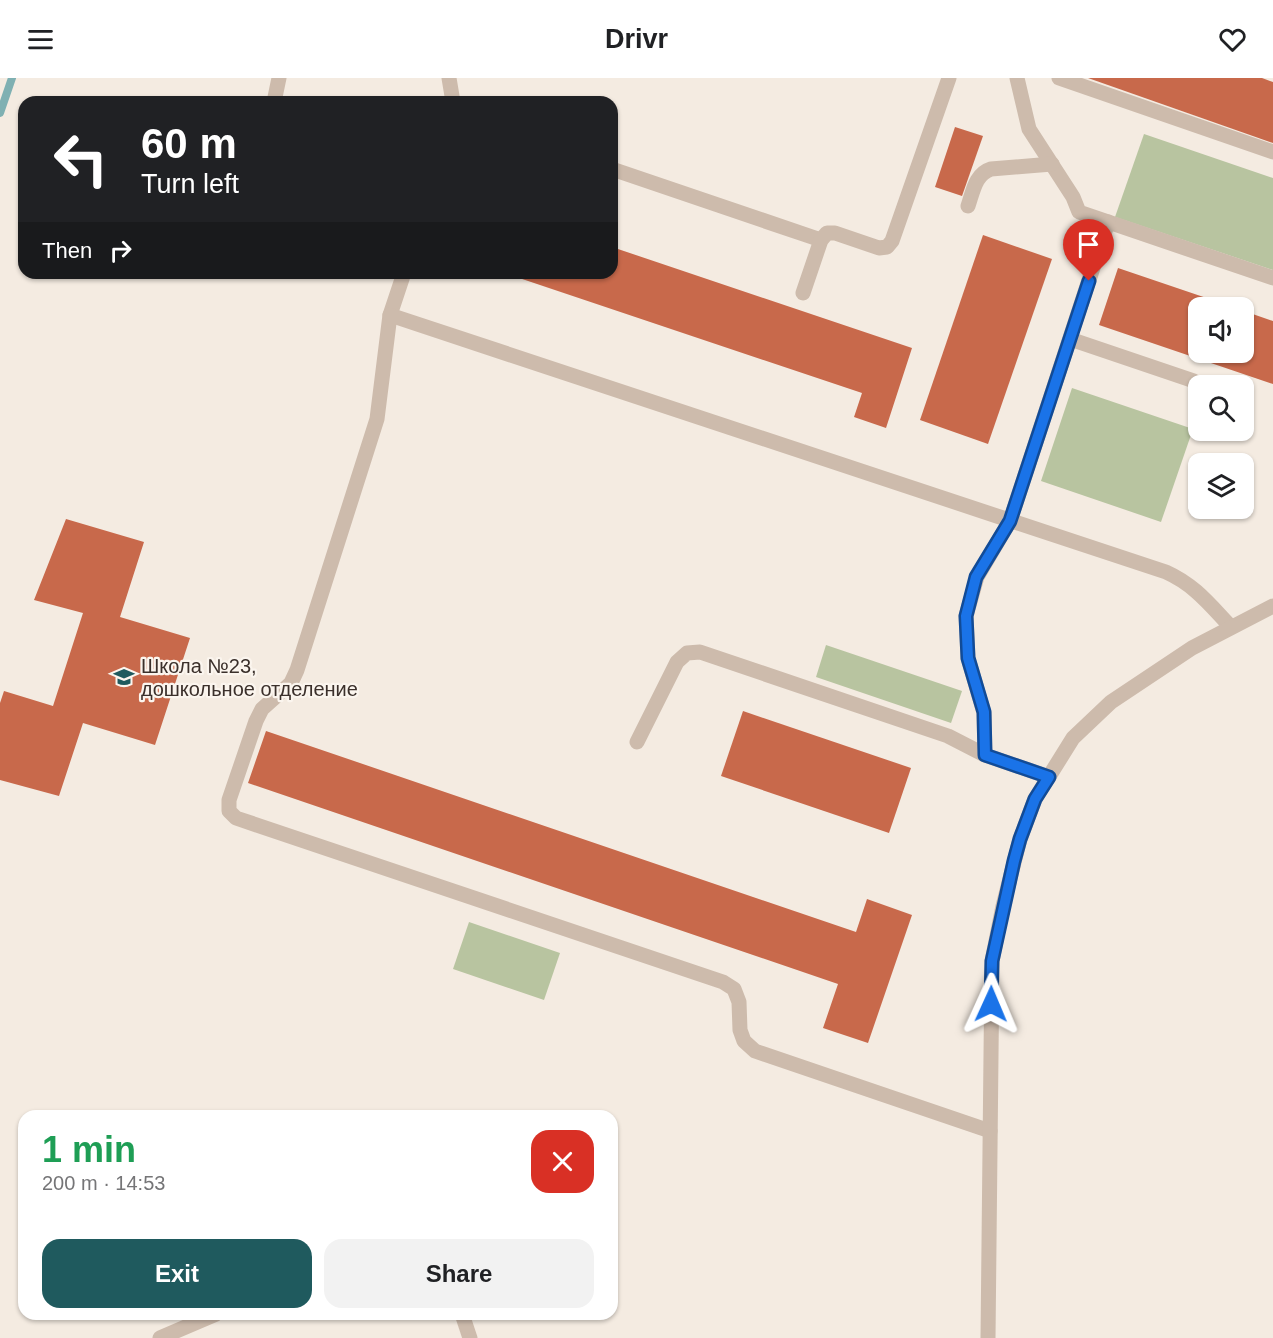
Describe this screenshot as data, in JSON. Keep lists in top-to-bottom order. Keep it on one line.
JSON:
{"places":{"school or university":["Школа №23, дошкольное отделение"]},"page":{"header":"Drivr","turn":["60 m","Turn left"],"then":"Then","heading":["1 min","200 m · 14:53"],"buttons":["Exit","Share"]}}
